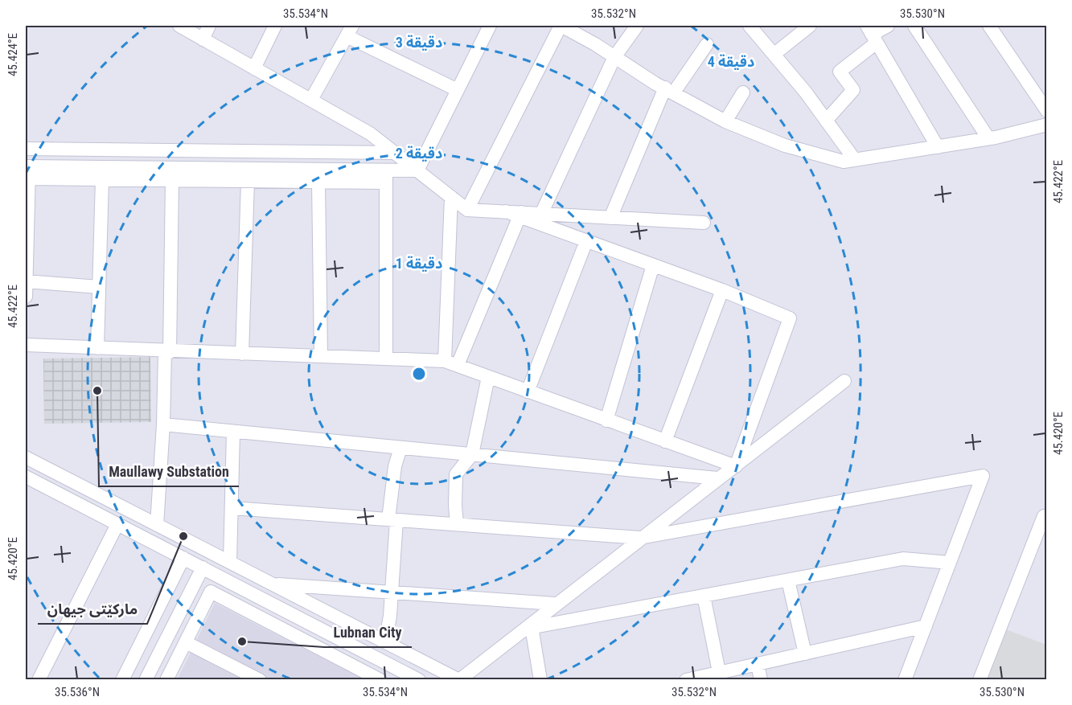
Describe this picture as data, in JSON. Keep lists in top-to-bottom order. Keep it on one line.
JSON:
{"places":["Maullawy Substation","مارکێتی جیهان","Lubnan City"],"coordinates":["35.534°N","35.532°N","35.530°N","45.424°E","45.422°E","45.420°E","35.536°N"],"rings":["3 دقيقة","4 دقيقة","2 دقيقة","1 دقيقة"]}
